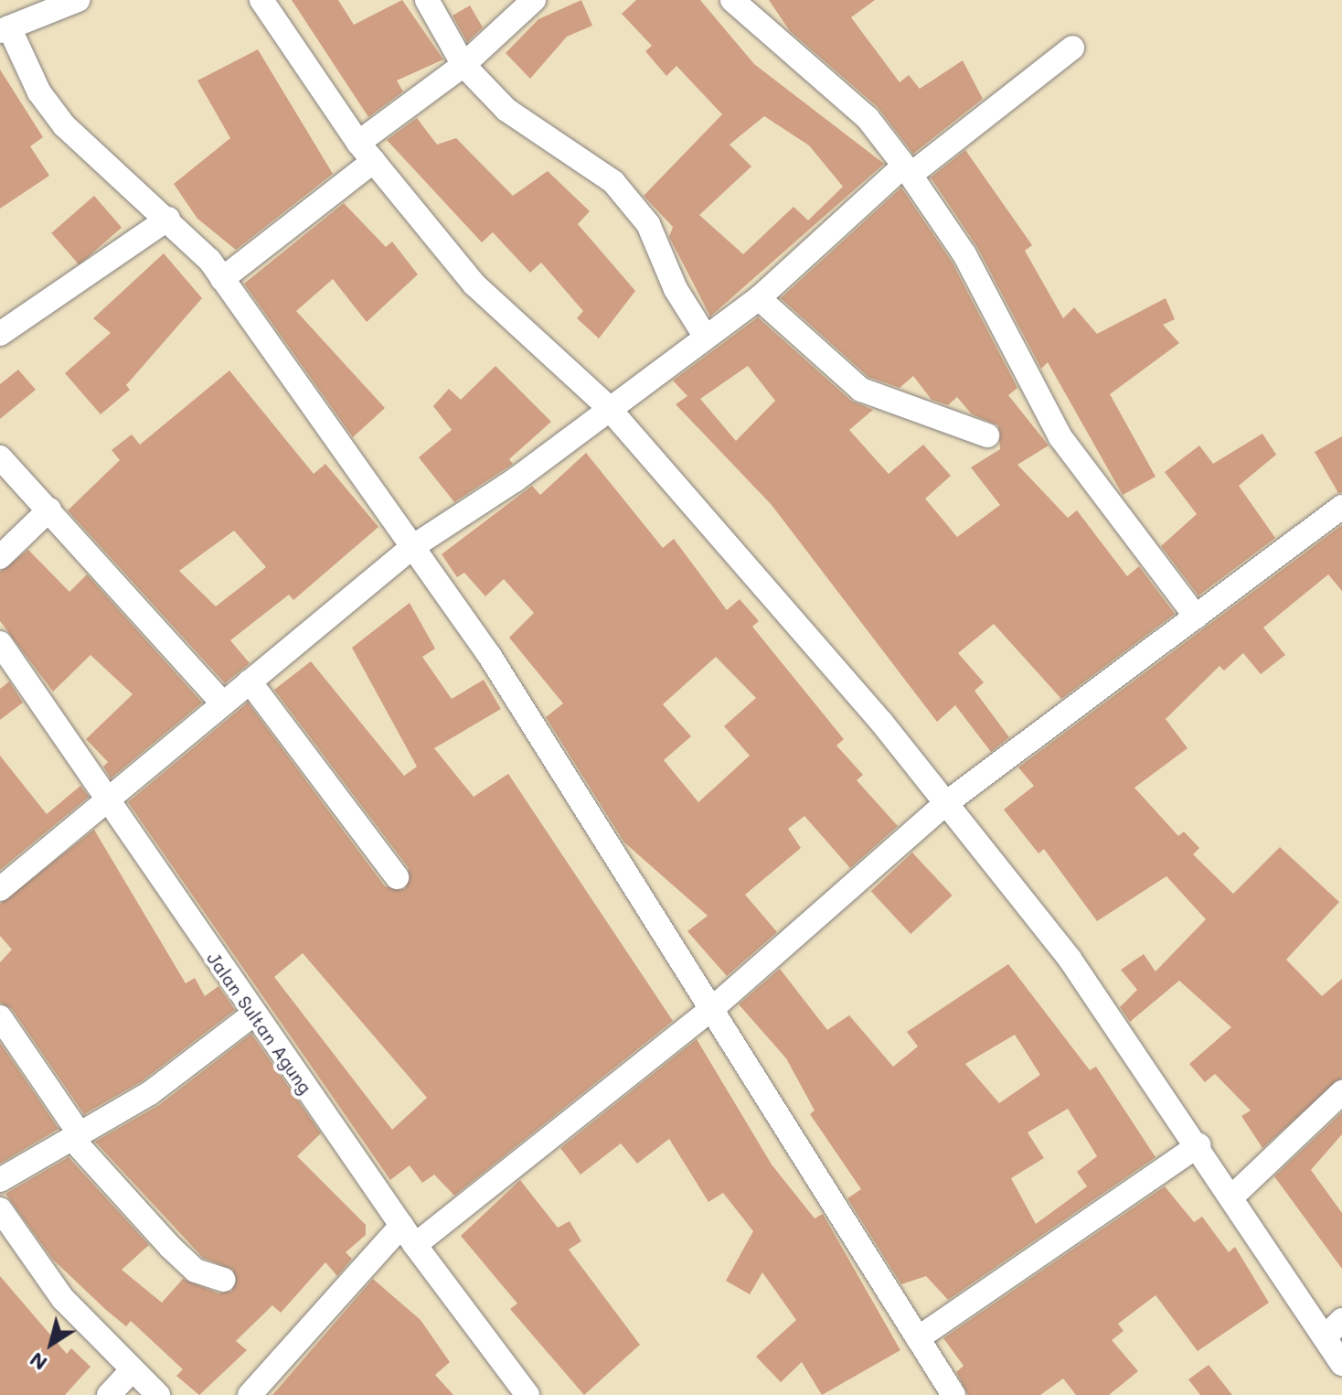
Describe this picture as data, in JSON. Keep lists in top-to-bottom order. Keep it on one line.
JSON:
{"streets":{"street":["Jalan Sultan Agung"]},"north":"bottom left"}
